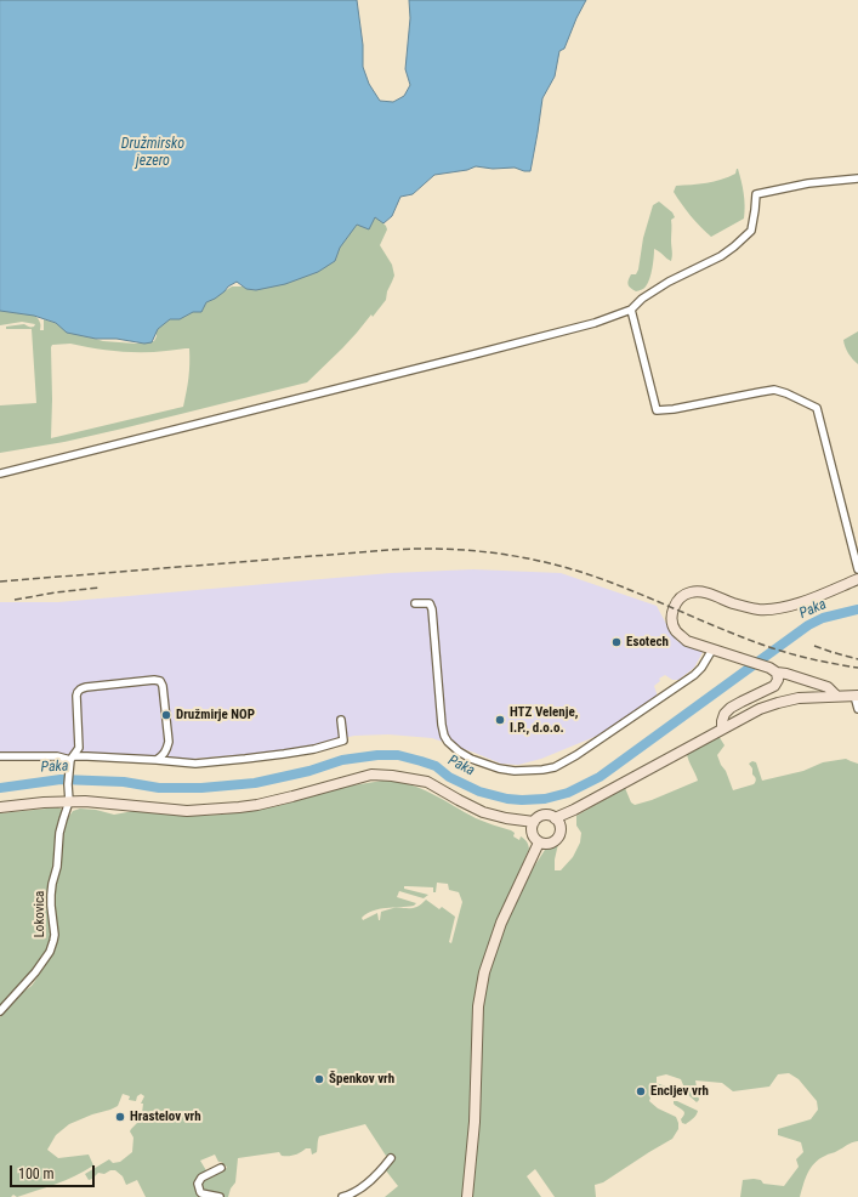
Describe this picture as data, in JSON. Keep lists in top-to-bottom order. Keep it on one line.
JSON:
{"streets":{"street":["Lokovica"]},"water":["Družmirsko jezero","Paka"],"places":["Esotech","Družmirje NOP","HTZ Velenje, I.P., d.o.o.","Špenkov vrh","Encljev vrh","Hrastelov vrh"],"scale_bar":"100 m"}
